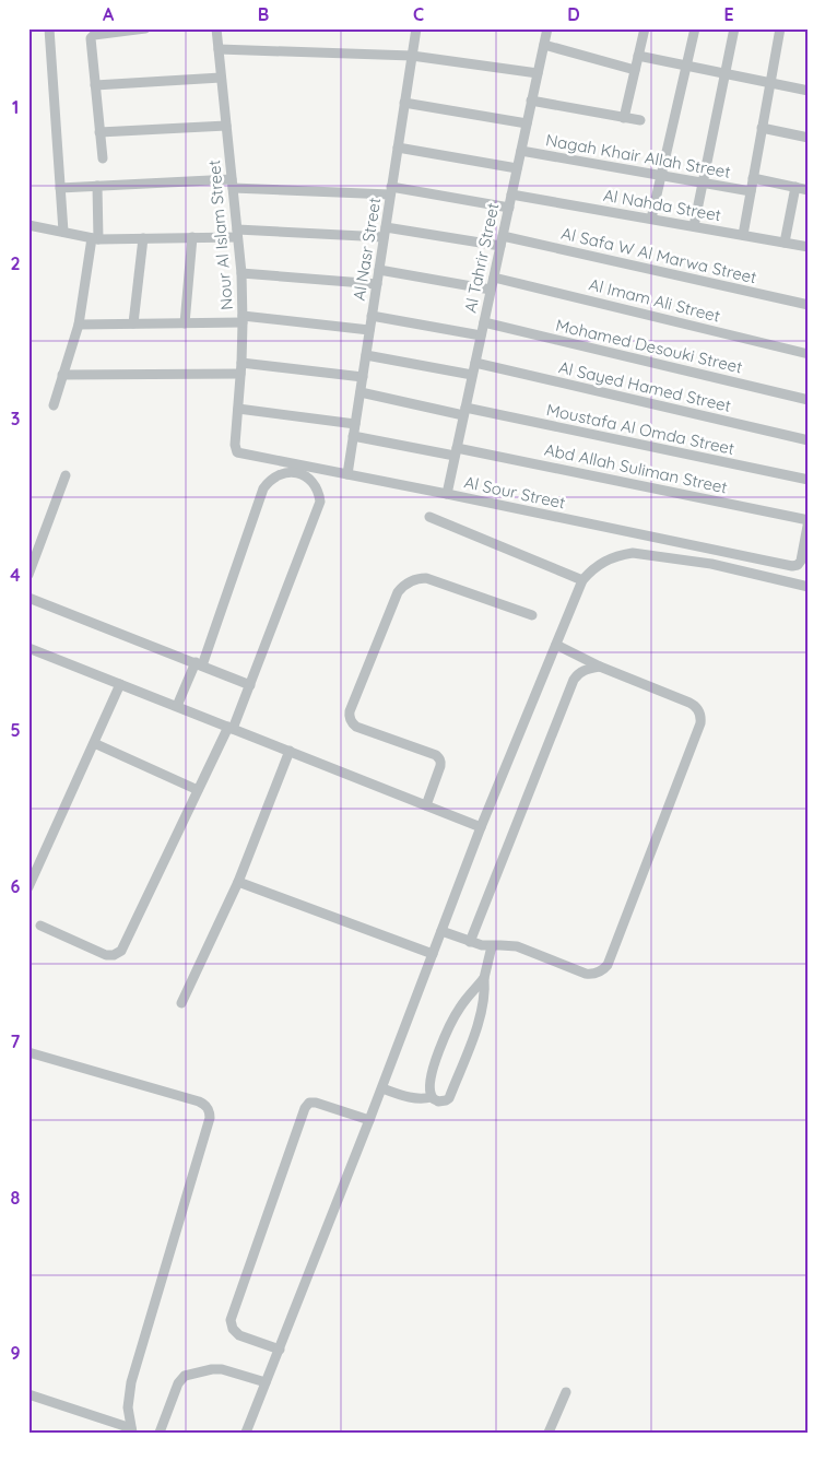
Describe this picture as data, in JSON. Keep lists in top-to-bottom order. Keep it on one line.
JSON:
{"streets":{"street":["Nagah Khair Allah Street","Al Nahda Street","Nour Al Islam Street","Al Nasr Street","Al Safa W Al Marwa Street","Al Tahrir Street","Al Imam Ali Street","Mohamed Desouki Street","Al Sayed Hamed Street","Moustafa Al Omda Street","Abd Allah Suliman Street","Al Sour Street"]},"crossings":[["Nagah Khair Allah Street","Al Tahrir Street"],["Al Nahda Street","Al Tahrir Street"],["Nour Al Islam Street","Al Safa W Al Marwa Street"],["Nour Al Islam Street","Al Sour Street"],["Al Nasr Street","Al Safa W Al Marwa Street"],["Al Nasr Street","Moustafa Al Omda Street"],["Al Nasr Street","Abd Allah Suliman Street"],["Al Nasr Street","Al Sour Street"],["Al Safa W Al Marwa Street","Al Tahrir Street"],["Al Tahrir Street","Al Imam Ali Street"],["Al Tahrir Street","Mohamed Desouki Street"],["Al Tahrir Street","Al Sayed Hamed Street"],["Al Tahrir Street","Moustafa Al Omda Street"],["Al Tahrir Street","Abd Allah Suliman Street"],["Al Tahrir Street","Al Sour Street"],["Abd Allah Suliman Street","Al Sour Street"]],"grid":{"columns":["A","B","C","D","E"],"rows":["1","2","3","4","5","6","7","8","9"]}}
